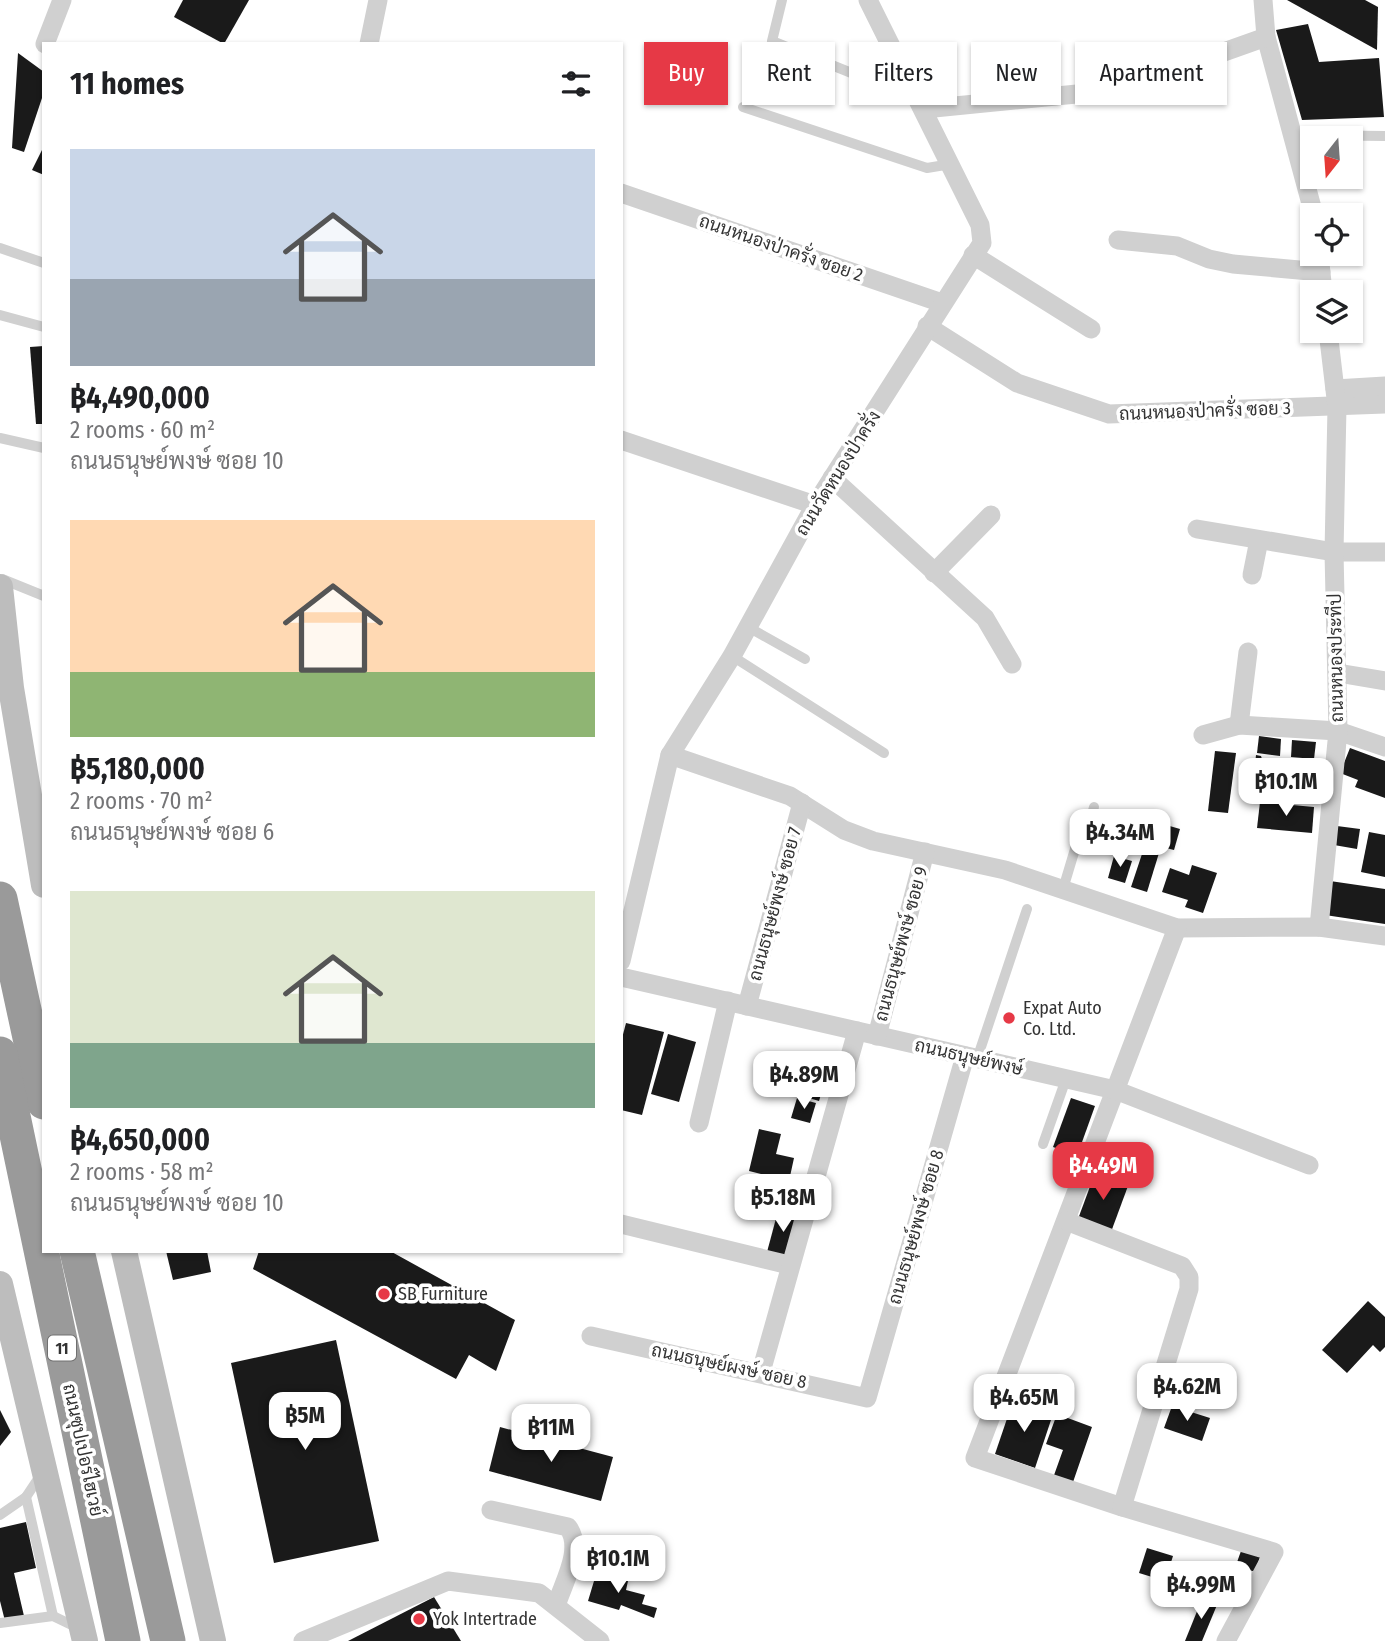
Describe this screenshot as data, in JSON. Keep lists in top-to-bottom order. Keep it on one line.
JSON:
{"streets":{"highway":["11","ถนนซุปเปอร์ไฮเวย์"],"street":["ถนนหนองป่าครั่ง ซอย 2","ถนนหนองป่าครั่ง ซอย 3","ถนนวัดหนองป่าครั่ง","ถนนหนองประทีป","ถนนธนุษย์พงษ์ ซอย 7","ถนนธนุษย์พงษ์ ซอย 9","ถนนธนุษย์พงษ์","ถนนธนุษย์พงษ์ ซอย 8","ถนนธนุษย์ผงษ์ ซอย 8"]},"crossings":[["ถนนหนองป่าครั่ง ซอย 2","ถนนวัดหนองป่าครั่ง"],["ถนนหนองป่าครั่ง ซอย 3","ถนนวัดหนองป่าครั่ง"],["ถนนหนองป่าครั่ง ซอย 3","ถนนหนองประทีป"],["ถนนธนุษย์พงษ์ ซอย 7","ถนนธนุษย์พงษ์"],["ถนนธนุษย์พงษ์ ซอย 9","ถนนธนุษย์พงษ์"],["ถนนธนุษย์พงษ์","ถนนธนุษย์พงษ์ ซอย 8"],["ถนนธนุษย์พงษ์ ซอย 8","ถนนธนุษย์ผงษ์ ซอย 8"]],"places":["Expat Auto Co. Ltd.","SB Furniture","Yok Intertrade"],"north":"bottom","page":{"chip":["Buy","Rent","Filters","New","Apartment"],"heading":"11 homes","list":[{"name":"฿4,490,000","note":"2 rooms · 60 m² · ถนนธนุษย์พงษ์ ซอย 10"},{"name":"฿5,180,000","note":"2 rooms · 70 m² · ถนนธนุษย์พงษ์ ซอย 6"},{"name":"฿4,650,000","note":"2 rooms · 58 m² · ถนนธนุษย์พงษ์ ซอย 10"}],"price":["฿10.1M","฿4.34M","฿4.89M","฿4.49M","฿5.18M","฿4.62M","฿4.65M","฿5M","฿11M","฿10.1M","฿4.99M"]}}
